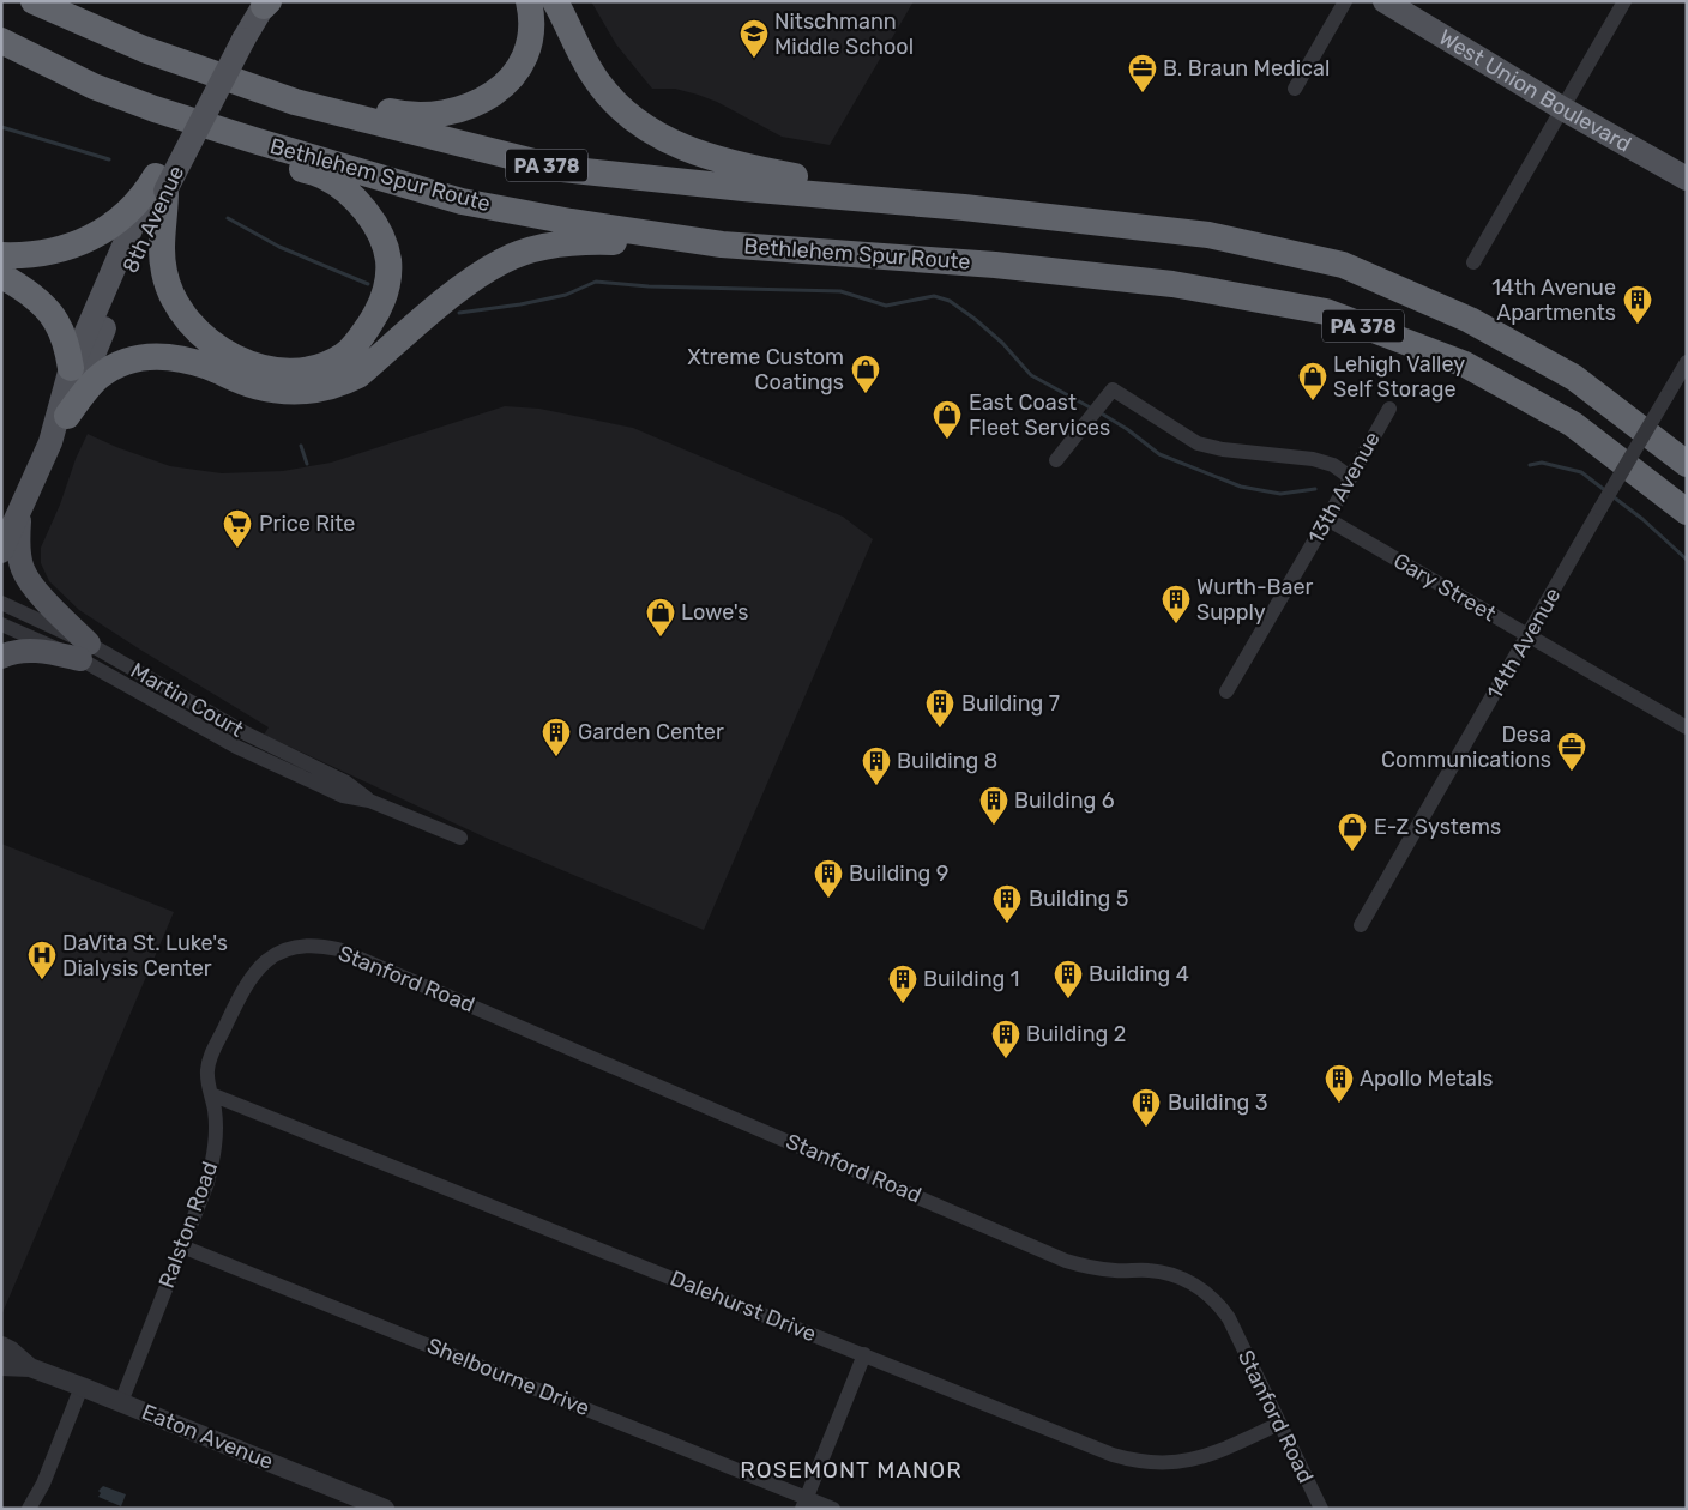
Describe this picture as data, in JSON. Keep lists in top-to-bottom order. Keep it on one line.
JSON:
{"streets":{"highway":["PA 378","Bethlehem Spur Route"],"main road":["West Union Boulevard","8th Avenue"],"street":["13th Avenue","Gary Street","14th Avenue","Martin Court","Stanford Road","Ralston Road","Dalehurst Drive","Shelbourne Drive","Eaton Avenue"]},"crossings":[["13th Avenue","Gary Street"],["Gary Street","14th Avenue"],["Stanford Road","Ralston Road"],["Stanford Road","Dalehurst Drive"],["Ralston Road","Dalehurst Drive"],["Ralston Road","Shelbourne Drive"],["Ralston Road","Eaton Avenue"]],"districts":["ROSEMONT MANOR"],"places":{"school or university":["Nitschmann Middle School"],"office":["B. Braun Medical","Desa Communications"],"building":["14th Avenue Apartments","Wurth-Baer Supply","Building 7","Garden Center","Building 8","Building 6","Building 9","Building 5","Building 4","Building 1","Building 2","Apollo Metals","Building 3"],"shop":["Xtreme Custom Coatings","Lehigh Valley Self Storage","East Coast Fleet Services","Lowe's","E-Z Systems"],"supermarket":["Price Rite"],"hospital":["DaVita St. Luke's Dialysis Center"]}}
